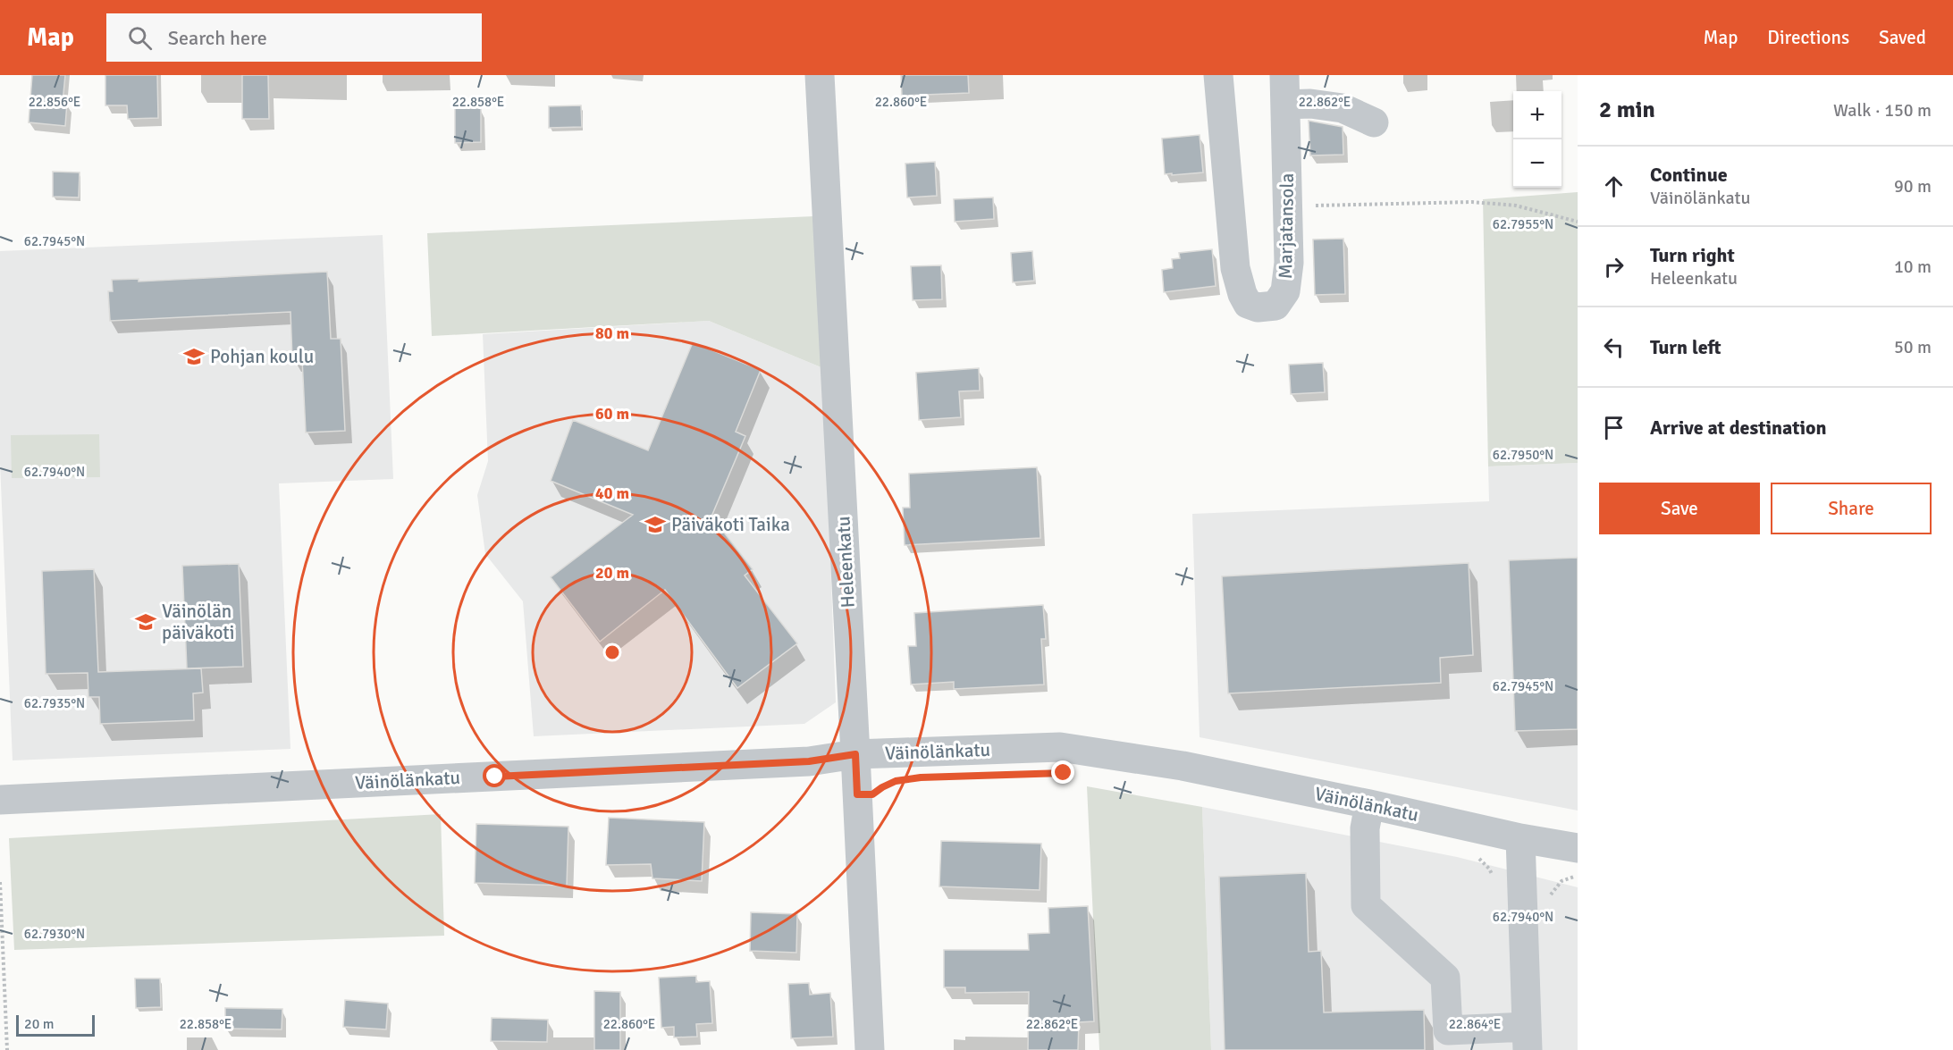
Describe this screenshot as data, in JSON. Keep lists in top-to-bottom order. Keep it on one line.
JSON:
{"streets":{"street":["Marjatansola","Heleenkatu","Väinölänkatu"]},"crossings":[["Heleenkatu","Väinölänkatu"]],"places":{"school or university":["Pohjan koulu","Päiväkoti Taika","Väinölän päiväkoti"]},"scale_bar":"20 m","page":{"header":"Map","search":"Search here","nav":["Map","Directions","Saved"],"heading":["2 min","Walk · 150 m"],"map_buttons":["+","−"],"list":[["Continue","Väinölänkatu","90 m"],["Turn right","Heleenkatu","10 m"],["Turn left","50 m"],"Arrive at destination"],"buttons":["Save","Share"],"scale":"20 m"},"coordinates":["22.856°E","22.858°E","22.860°E","22.862°E","62.7955°N","62.7945°N","62.7950°N","62.7940°N","62.7935°N","62.7930°N","22.864°E"],"rings":["80 m","60 m","40 m","20 m"]}
